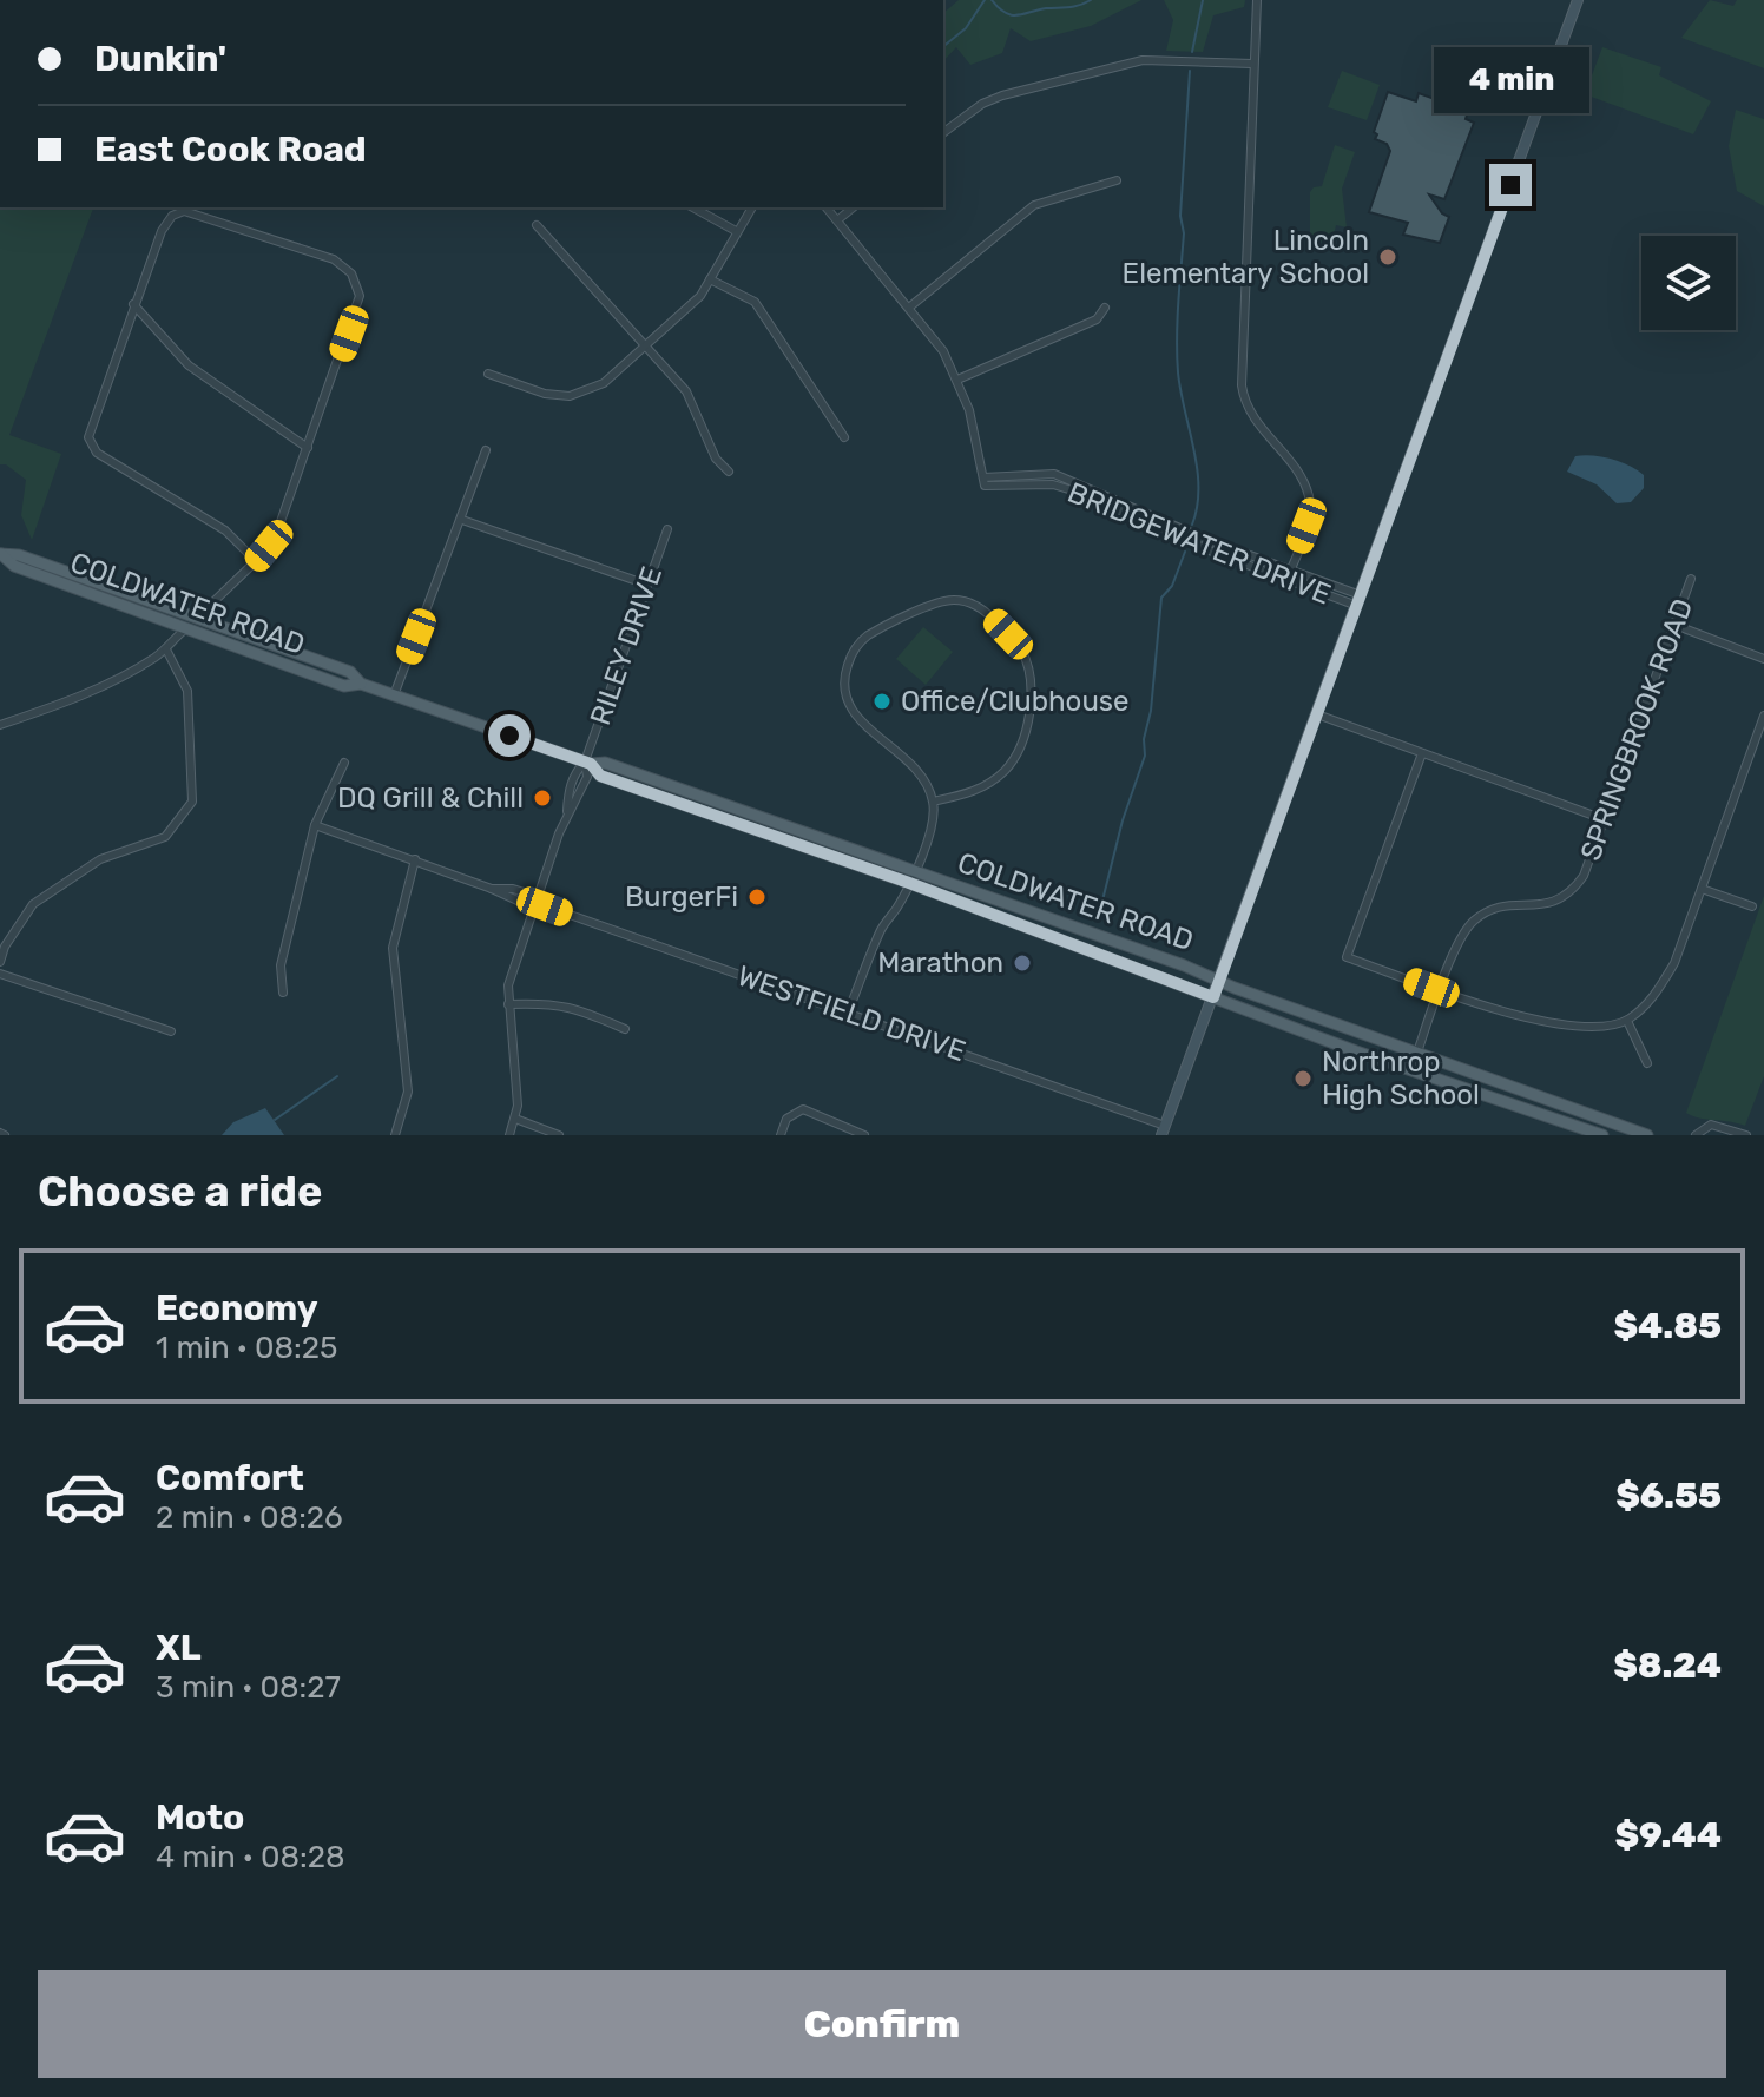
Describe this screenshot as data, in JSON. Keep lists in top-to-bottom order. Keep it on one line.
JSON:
{"streets":{"main road":["COLDWATER ROAD"],"street":["BRIDGEWATER DRIVE","RILEY DRIVE","SPRINGBROOK ROAD","WESTFIELD DRIVE"]},"crossings":[["COLDWATER ROAD","RILEY DRIVE"],["COLDWATER ROAD","SPRINGBROOK ROAD"],["RILEY DRIVE","WESTFIELD DRIVE"]],"places":["Lincoln Elementary School","Office/Clubhouse","DQ Grill & Chill","BurgerFi","Marathon","Northrop High School"],"page":{"banner":["Dunkin'","East Cook Road"],"bubble":"4 min","heading":"Choose a ride","list":[{"name":"Economy","note":"1 min · 08:25","value":"$4.85"},{"name":"Comfort","note":"2 min · 08:26","value":"$6.55"},{"name":"XL","note":"3 min · 08:27","value":"$8.24"},{"name":"Moto","note":"4 min · 08:28","value":"$9.44"}],"buttons":"Confirm"}}
